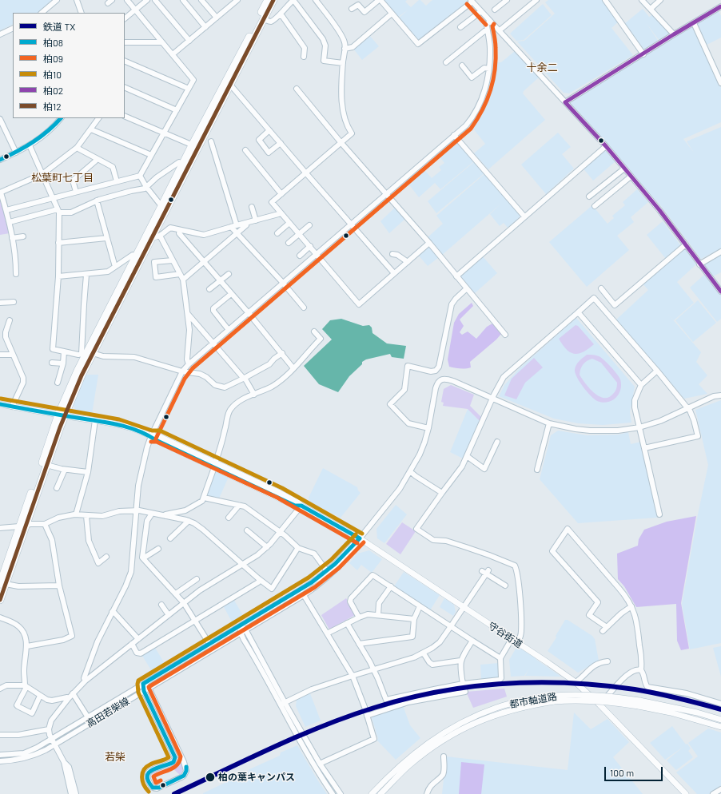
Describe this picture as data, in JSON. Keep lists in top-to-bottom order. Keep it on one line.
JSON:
{"streets":{"main road":["守谷街道","都市軸道路"],"street":["高田若柴線"]},"crossings":[["守谷街道","高田若柴線"]],"districts":["十余二","松葉町七丁目","若柴"],"places":["柏の葉キャンパス"],"lines":["transit line 柏12","transit line 柏09","transit line 柏02","transit line 柏08","transit line 柏10","rail line TX"],"legend":["鉄道 TX","柏08","柏09","柏10","柏02","柏12"],"scale_bar":"100 m"}
